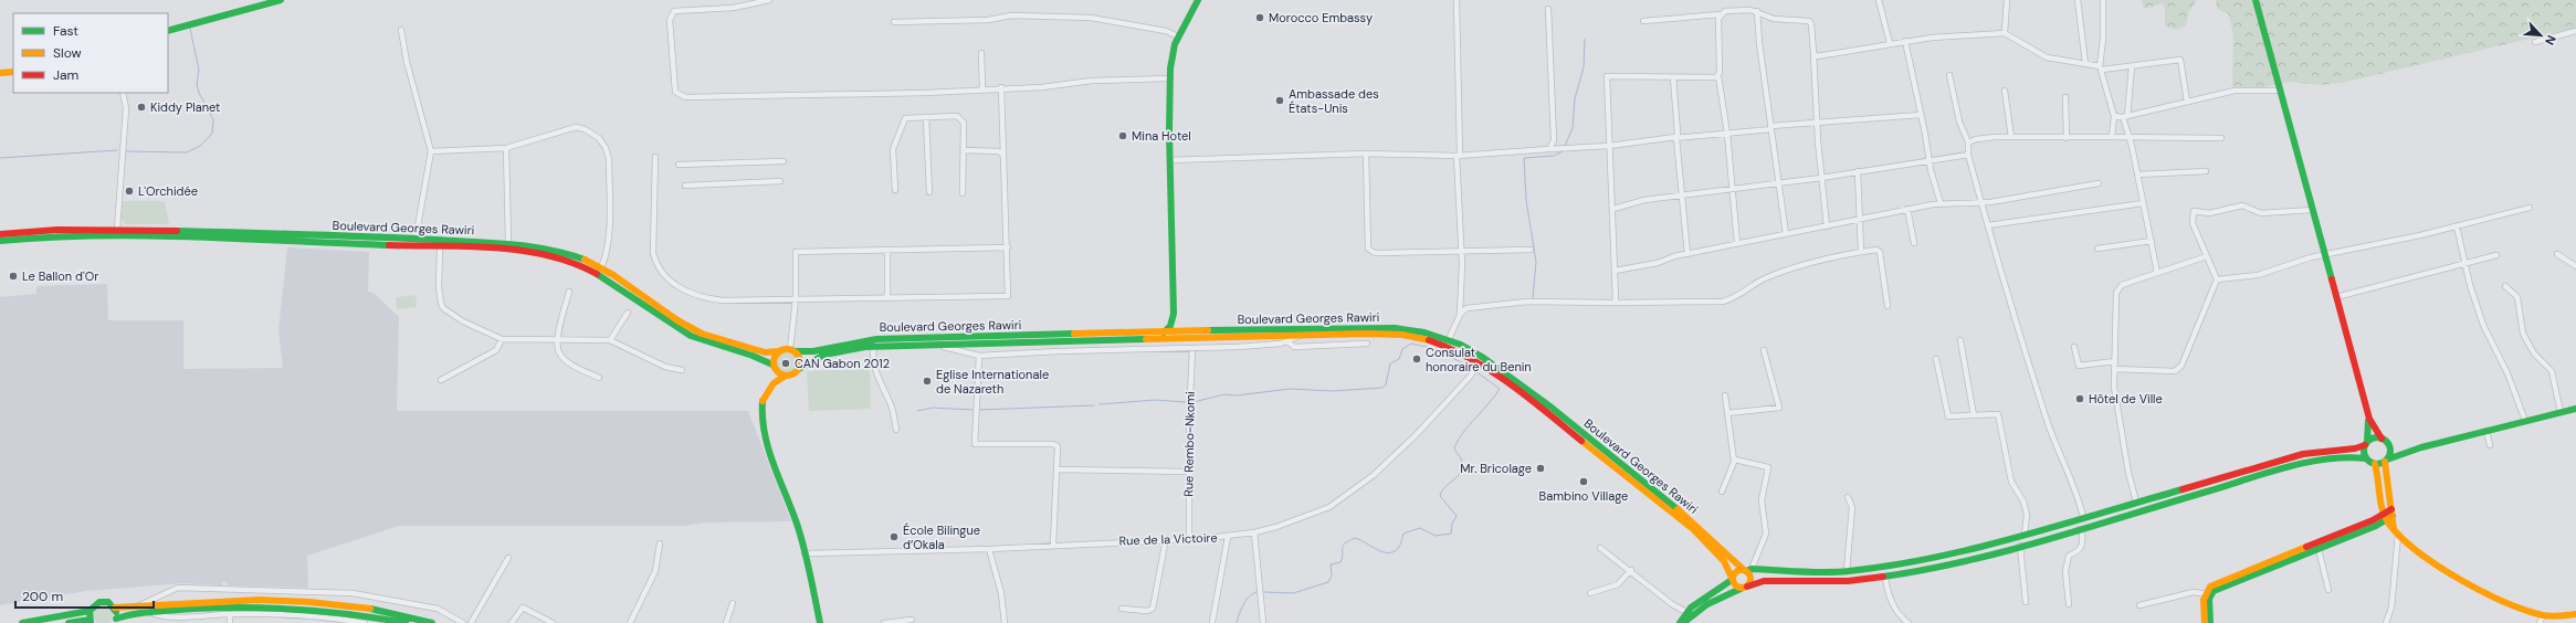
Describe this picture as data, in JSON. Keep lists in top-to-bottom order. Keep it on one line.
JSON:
{"streets":{"main road":["Boulevard Georges Rawiri"],"street":["Rue Rembo-Nkomi","Rue de la Victoire"]},"crossings":[["Boulevard Georges Rawiri","Rue de la Victoire"],["Rue Rembo-Nkomi","Rue de la Victoire"]],"places":["Morocco Embassy","Ambassade des États-Unis","Kiddy Planet","Mina Hotel","L'Orchidée","Le Ballon d'Or","Consulat honoraire du Benin","CAN Gabon 2012","Eglise Internationale de Nazareth","Hôtel de Ville","Mr. Bricolage","Bambino Village","École Bilingue d’Okala"],"legend":["Fast","Slow","Jam"],"scale_bar":"200 m","north":"bottom right"}
